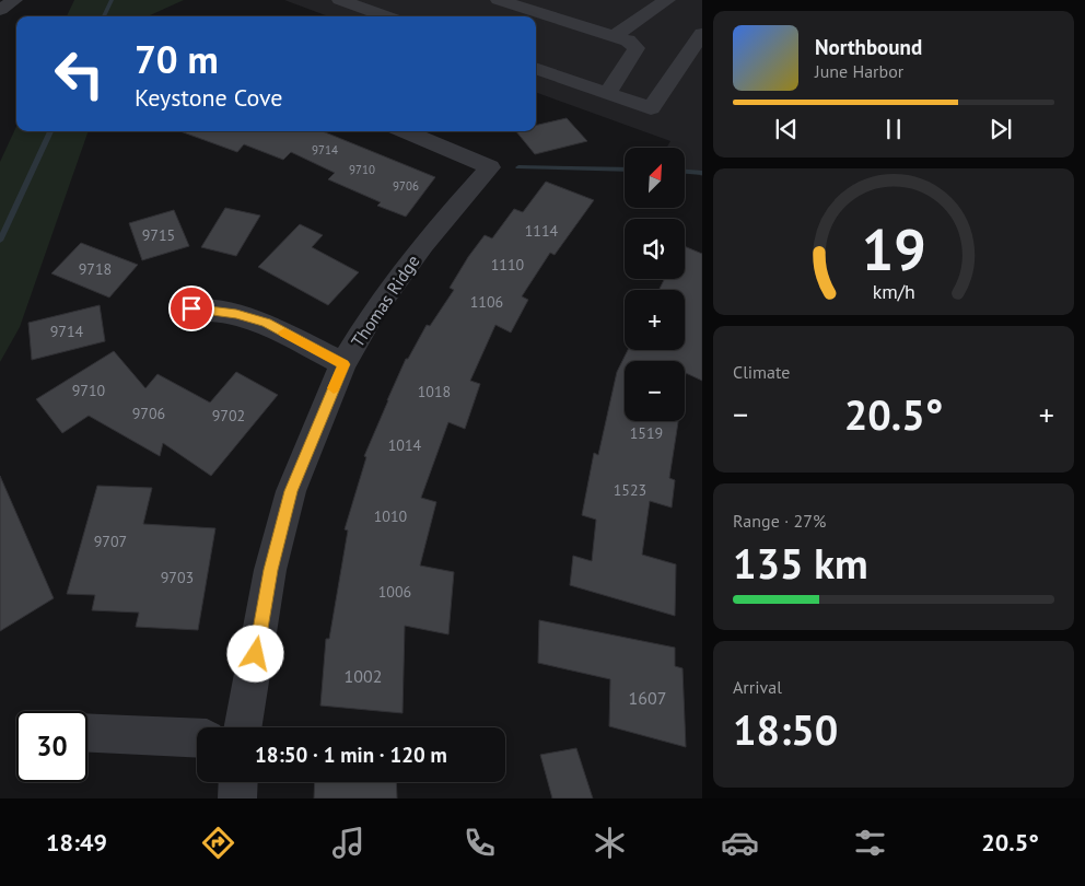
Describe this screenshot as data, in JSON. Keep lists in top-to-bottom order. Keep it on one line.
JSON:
{"streets":{"street":["Thomas Ridge"]},"house_numbers":["9714","9710","9706","1114","9715","1110","9718","1106","9714","9710","1018","9706","9702","1519","1014","1523","1010","9707","9703","1006","1002","1607"],"north":"top right","page":{"turn":["70 m","Keystone Cove"],"song":["Northbound","June Harbor"],"map_buttons":["+","−"],"tile":["Climate",["Range · 27%","135 km"],["Arrival","18:50"]],"heat":["−","20.5°","+"],"limit":"30","trip":"18:50 · 1 min · 120 m","tabs":["18:49","20.5°"],"gauge":["19","km/h"]}}
